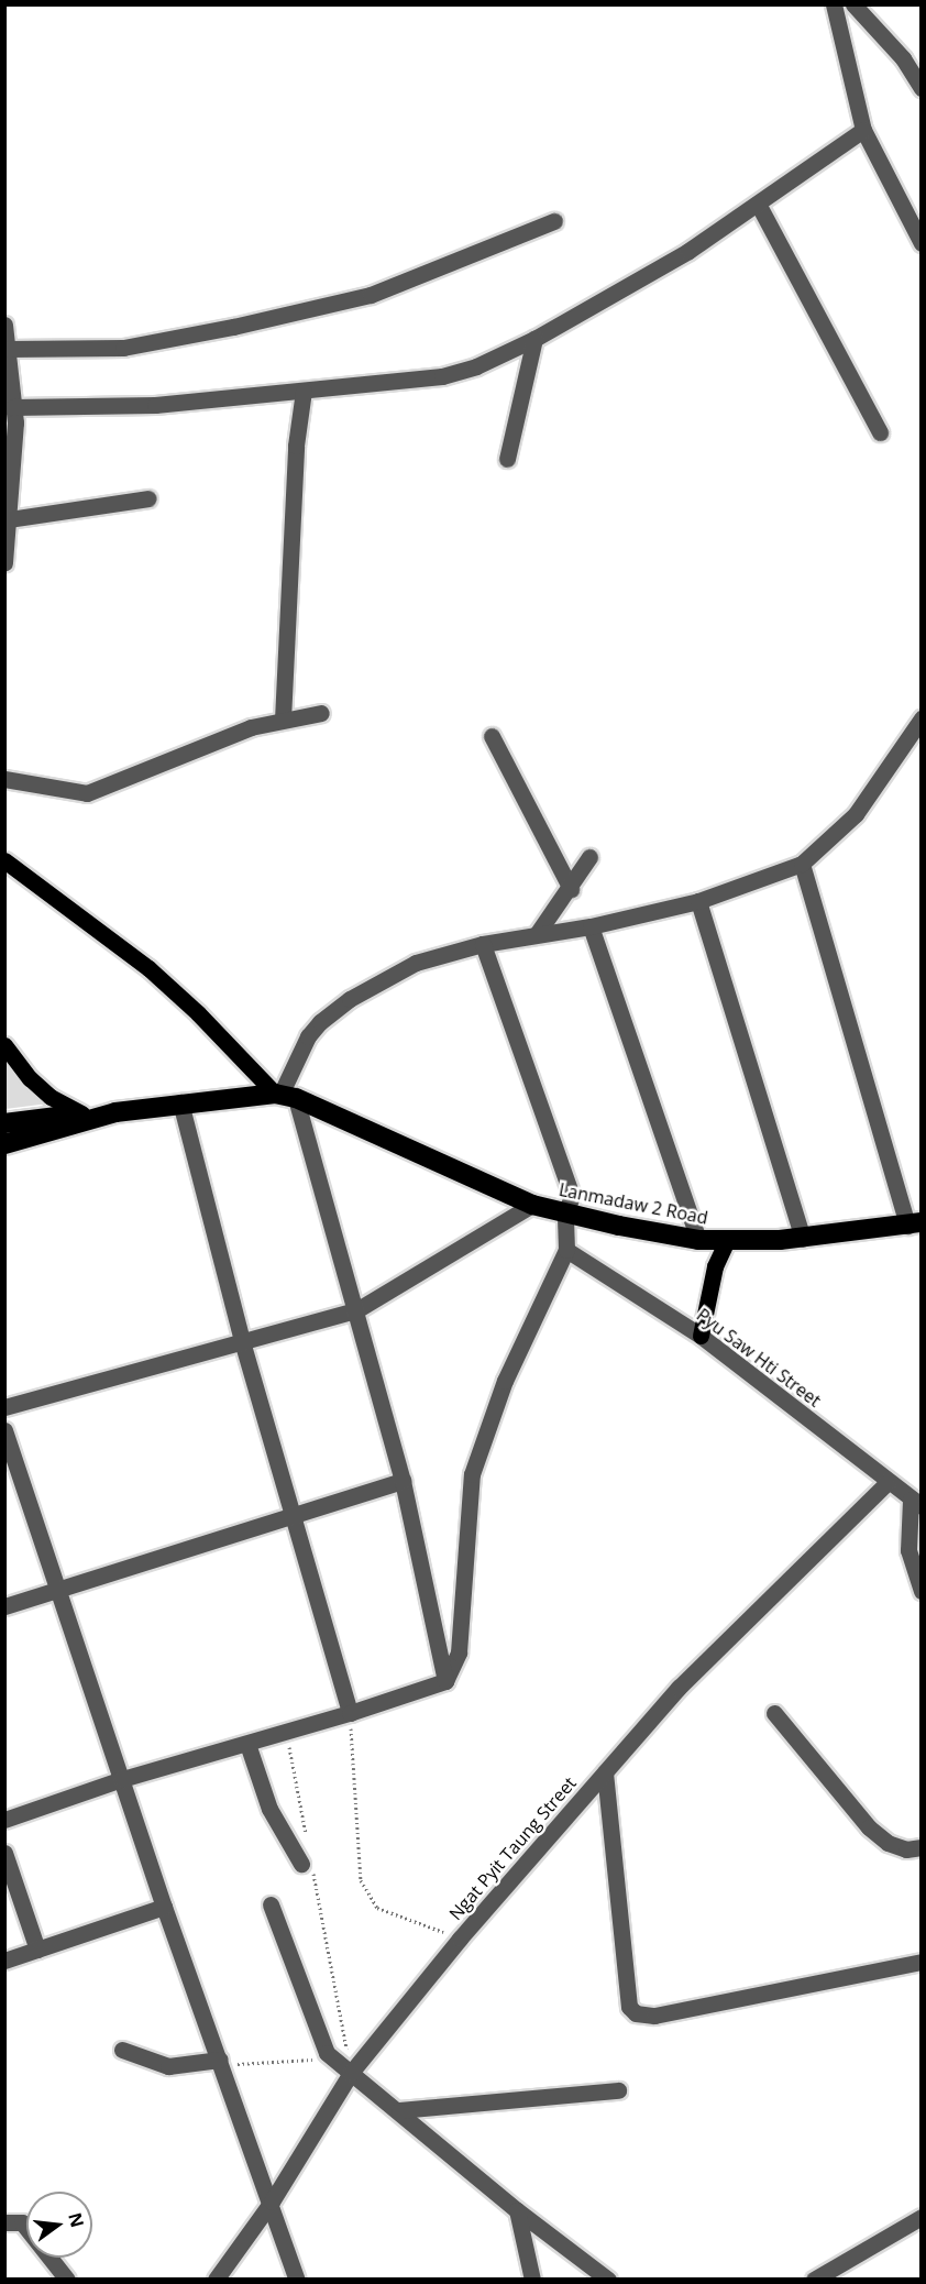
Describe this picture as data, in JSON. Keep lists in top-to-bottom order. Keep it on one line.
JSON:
{"streets":{"highway":["Lanmadaw 2 Road"],"street":["Pyu Saw Hti Street","Ngat Pyit Taung Street"]},"crossings":[["Pyu Saw Hti Street","Ngat Pyit Taung Street"]],"north":"right"}
